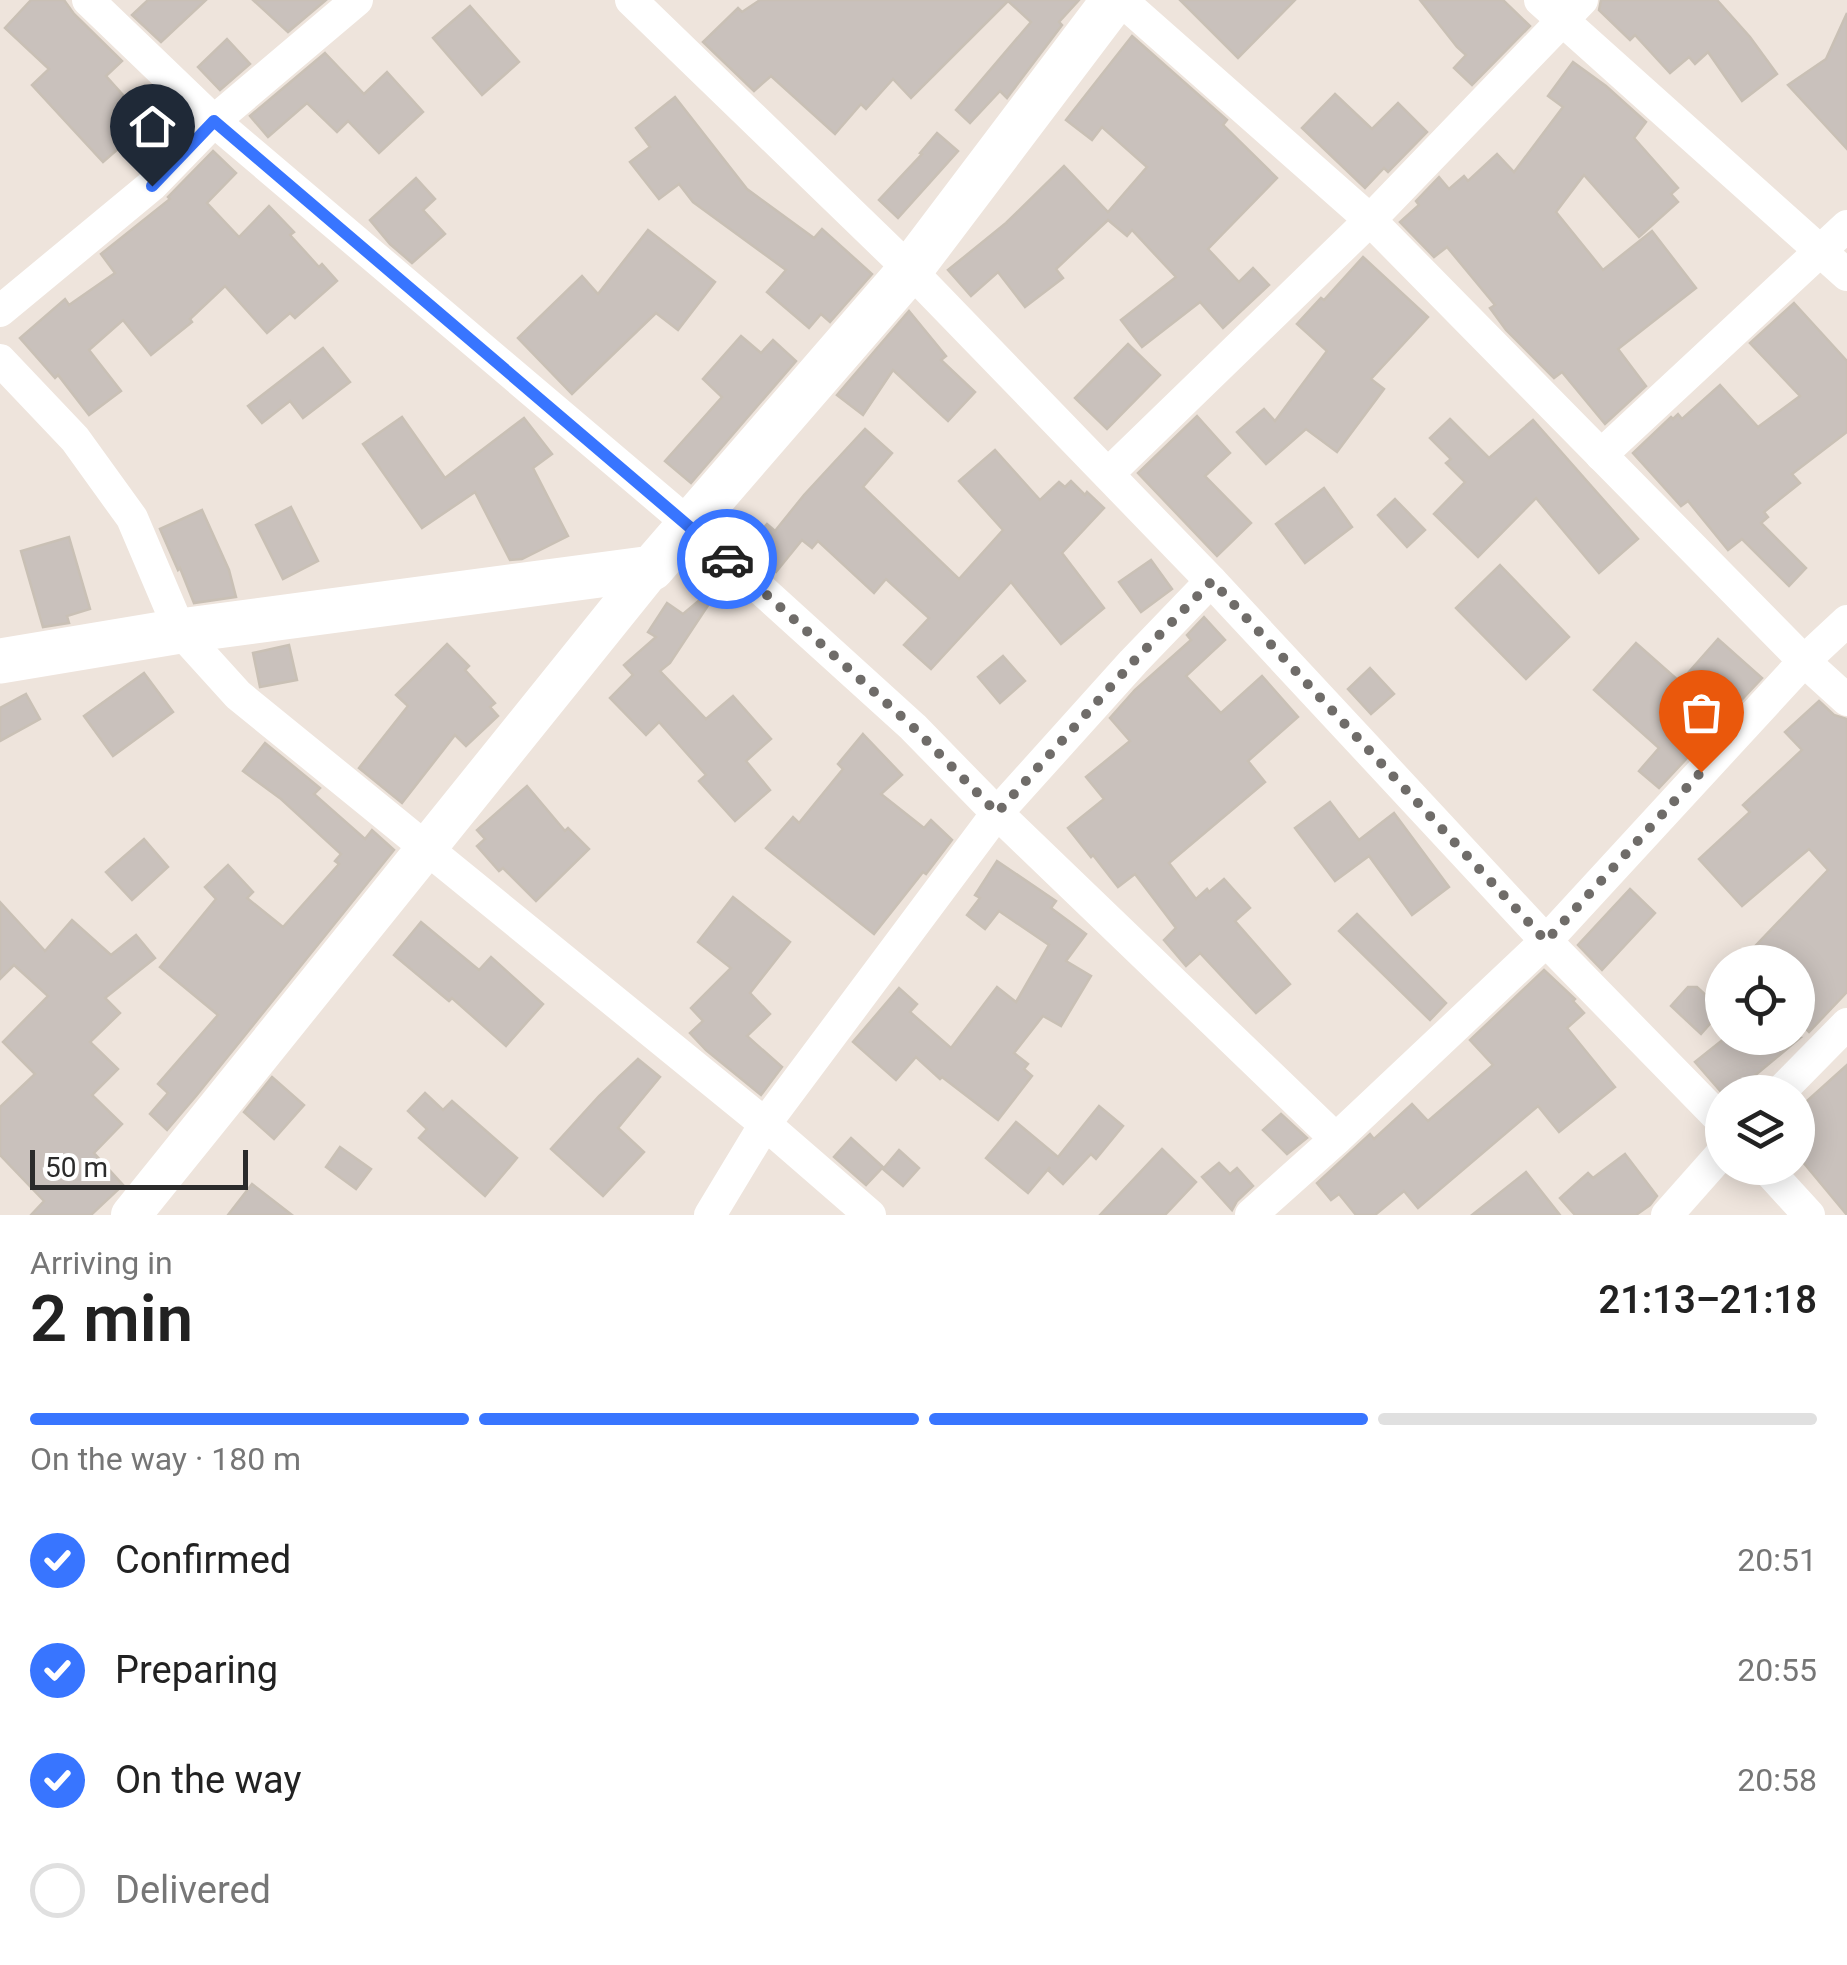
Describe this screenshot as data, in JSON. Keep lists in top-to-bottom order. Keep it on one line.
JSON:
{"scale_bar":"50 m","page":{"scale":"50 m","heading":["2 min","Arriving in","21:13–21:18"],"bar":"On the way · 180 m","list":[["Confirmed","20:51"],["Preparing","20:55"],["On the way","20:58"],"Delivered"]}}
